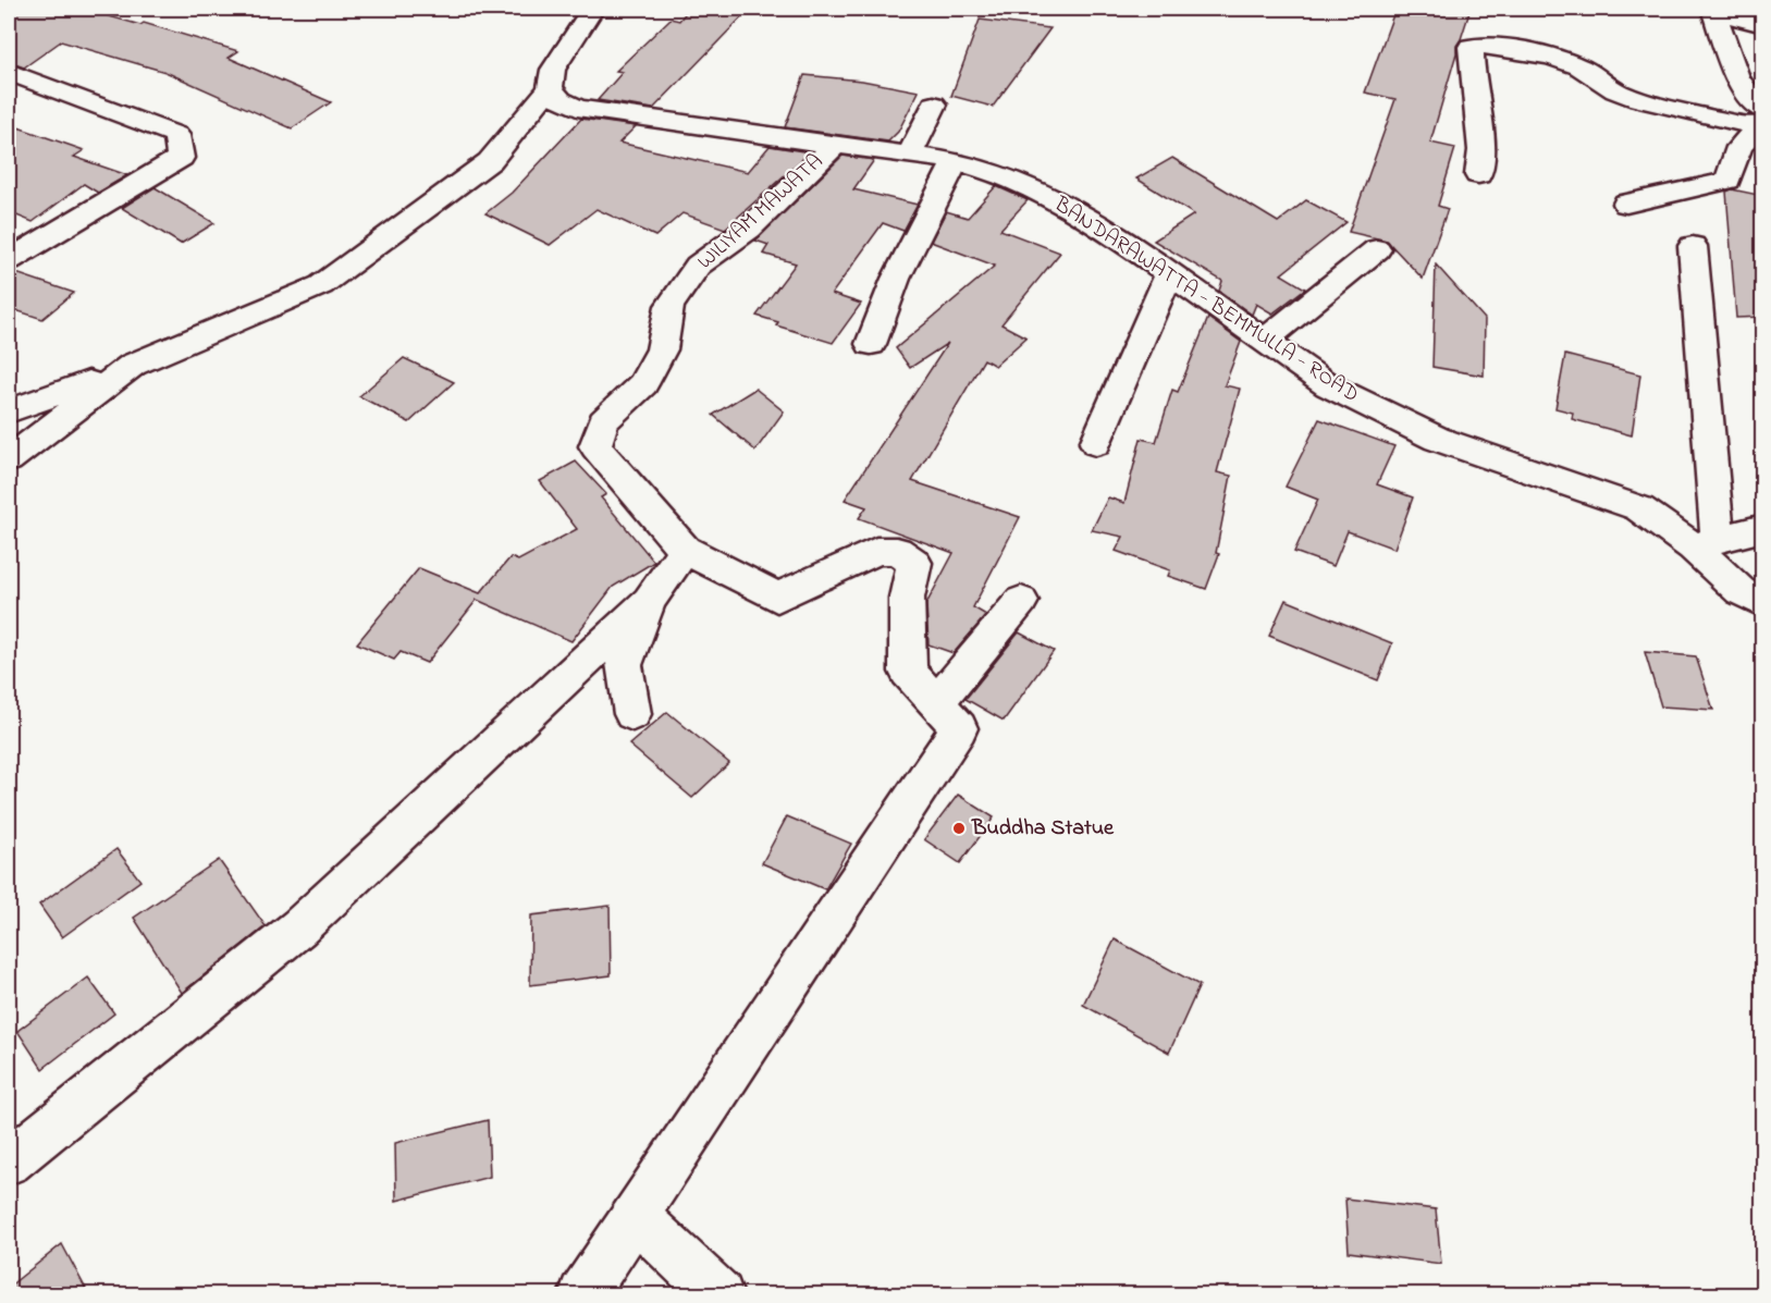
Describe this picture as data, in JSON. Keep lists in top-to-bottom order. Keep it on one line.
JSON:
{"streets":{"street":["WILIYAM MAWATA","BANDARAWATTA - BEMMULLA - ROAD"]},"crossings":[["WILIYAM MAWATA","BANDARAWATTA - BEMMULLA - ROAD"]],"places":["Buddha Statue"]}
